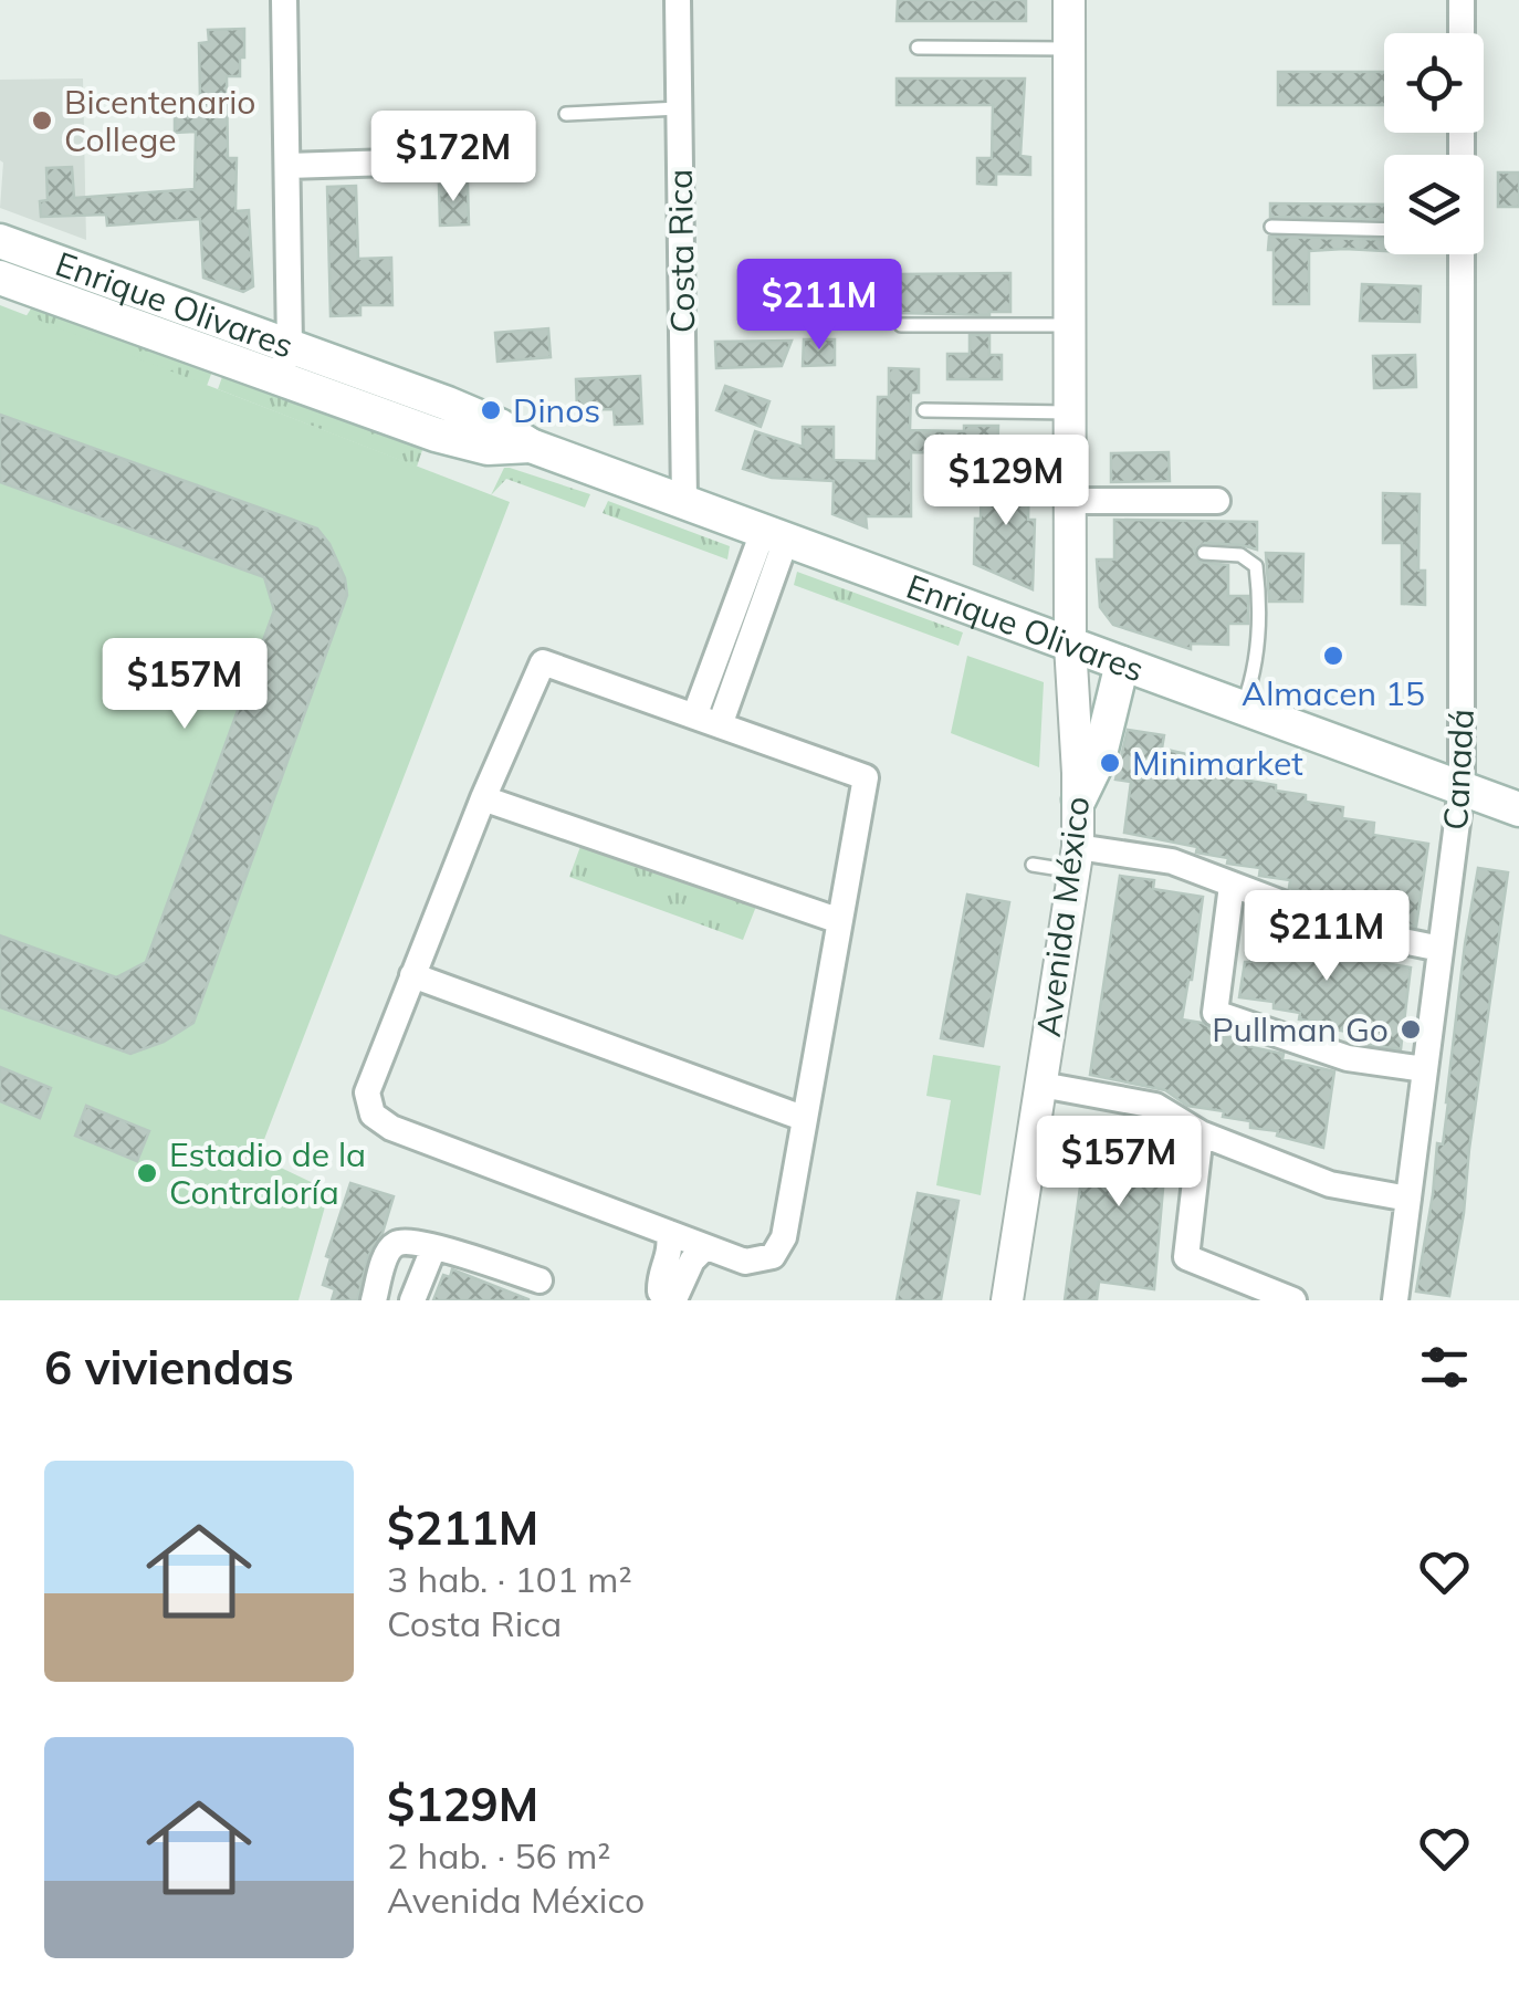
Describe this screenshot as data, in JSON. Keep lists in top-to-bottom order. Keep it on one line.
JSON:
{"streets":{"main road":["Enrique Olivares"],"street":["Costa Rica","Canadá","Avenida México"]},"crossings":[["Costa Rica","Enrique Olivares"],["Enrique Olivares","Canadá"],["Enrique Olivares","Avenida México"]],"places":["Bicentenario College","Dinos","Almacen 15","Minimarket","Pullman Go","Estadio de la Contraloría"],"page":{"price":["$172M","$211M","$129M","$157M","$211M","$157M"],"heading":"6 viviendas","list":[{"name":"$211M","note":"3 hab. · 101 m² · Costa Rica"},{"name":"$129M","note":"2 hab. · 56 m² · Avenida México"}]}}
